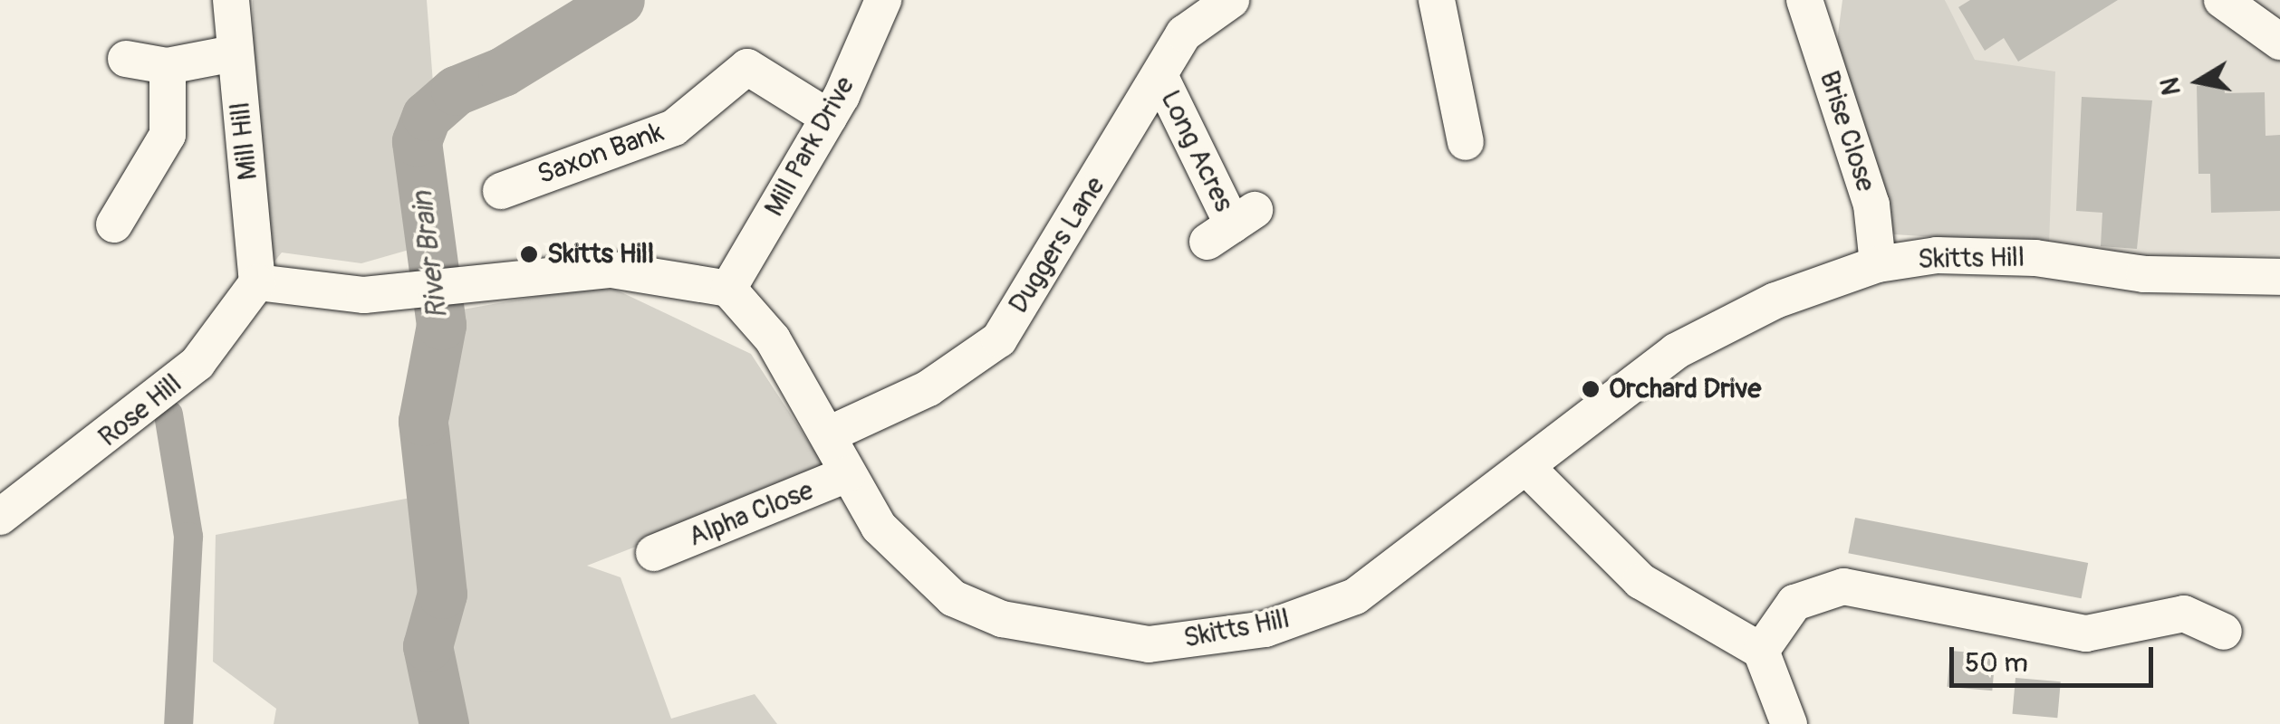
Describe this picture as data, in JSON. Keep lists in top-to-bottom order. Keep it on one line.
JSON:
{"streets":{"street":["Brise Close","Mill Hill","Mill Park Drive","Long Acres","Saxon Bank","Duggers Lane","Skitts Hill","Rose Hill","Alpha Close"]},"crossings":[["Brise Close","Skitts Hill"],["Mill Hill","Rose Hill"],["Mill Park Drive","Saxon Bank"],["Mill Park Drive","Skitts Hill"],["Long Acres","Duggers Lane"],["Duggers Lane","Skitts Hill"],["Skitts Hill","Alpha Close"]],"water":["River Brain"],"places":["Skitts Hill","Orchard Drive"],"scale_bar":"50 m","north":"left"}
